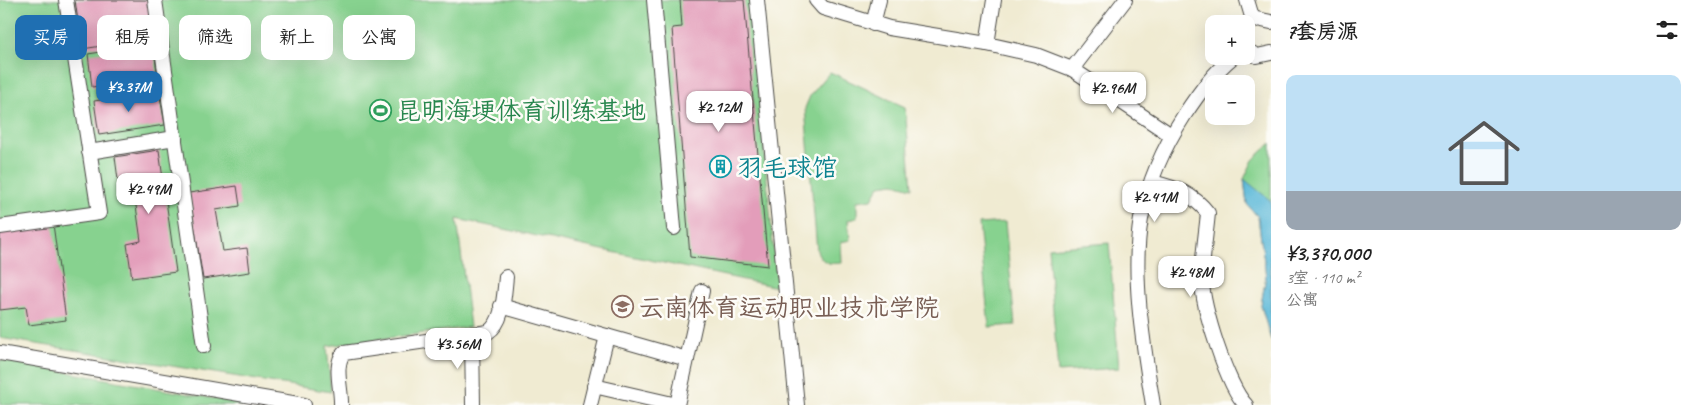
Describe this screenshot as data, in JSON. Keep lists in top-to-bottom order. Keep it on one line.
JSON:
{"places":{"sports":["昆明海埂体育训练基地"],"building":["羽毛球馆"],"school or university":["云南体育运动职业技术学院"]},"page":{"heading":"7套房源","map_buttons":["+","−"],"chip":["买房","租房","筛选","新上","公寓"],"list":[{"name":"¥3,370,000","note":"3室 · 110 m² · 公寓"}],"price":["¥3.37M","¥2.96M","¥2.12M","¥2.49M","¥2.41M","¥2.48M","¥3.56M"]}}
